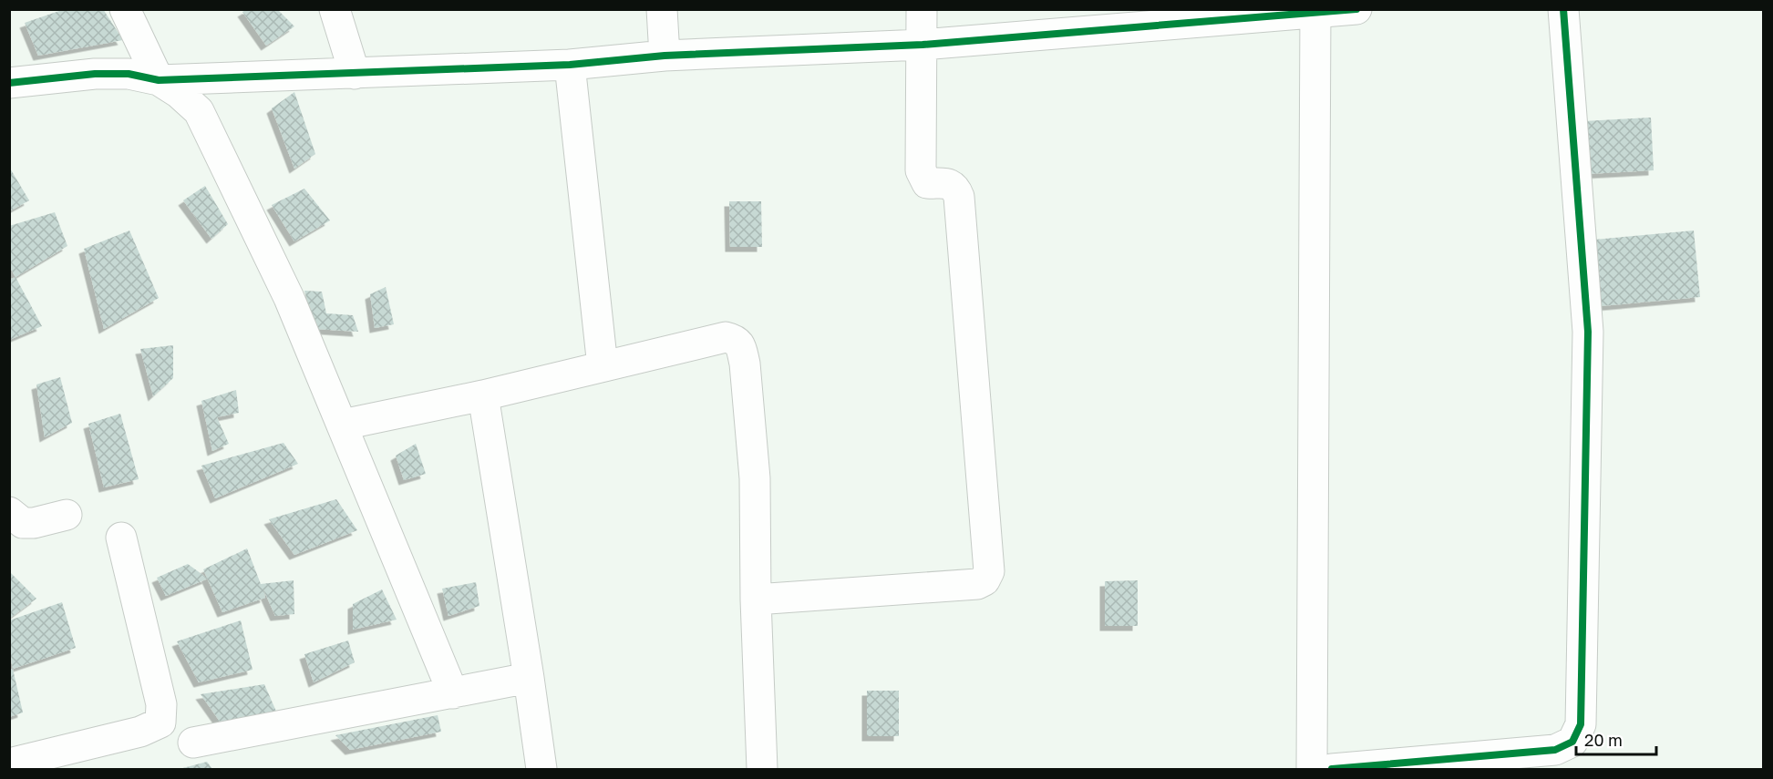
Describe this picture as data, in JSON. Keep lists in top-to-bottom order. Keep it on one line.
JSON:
{"scale_bar":"20 m"}
